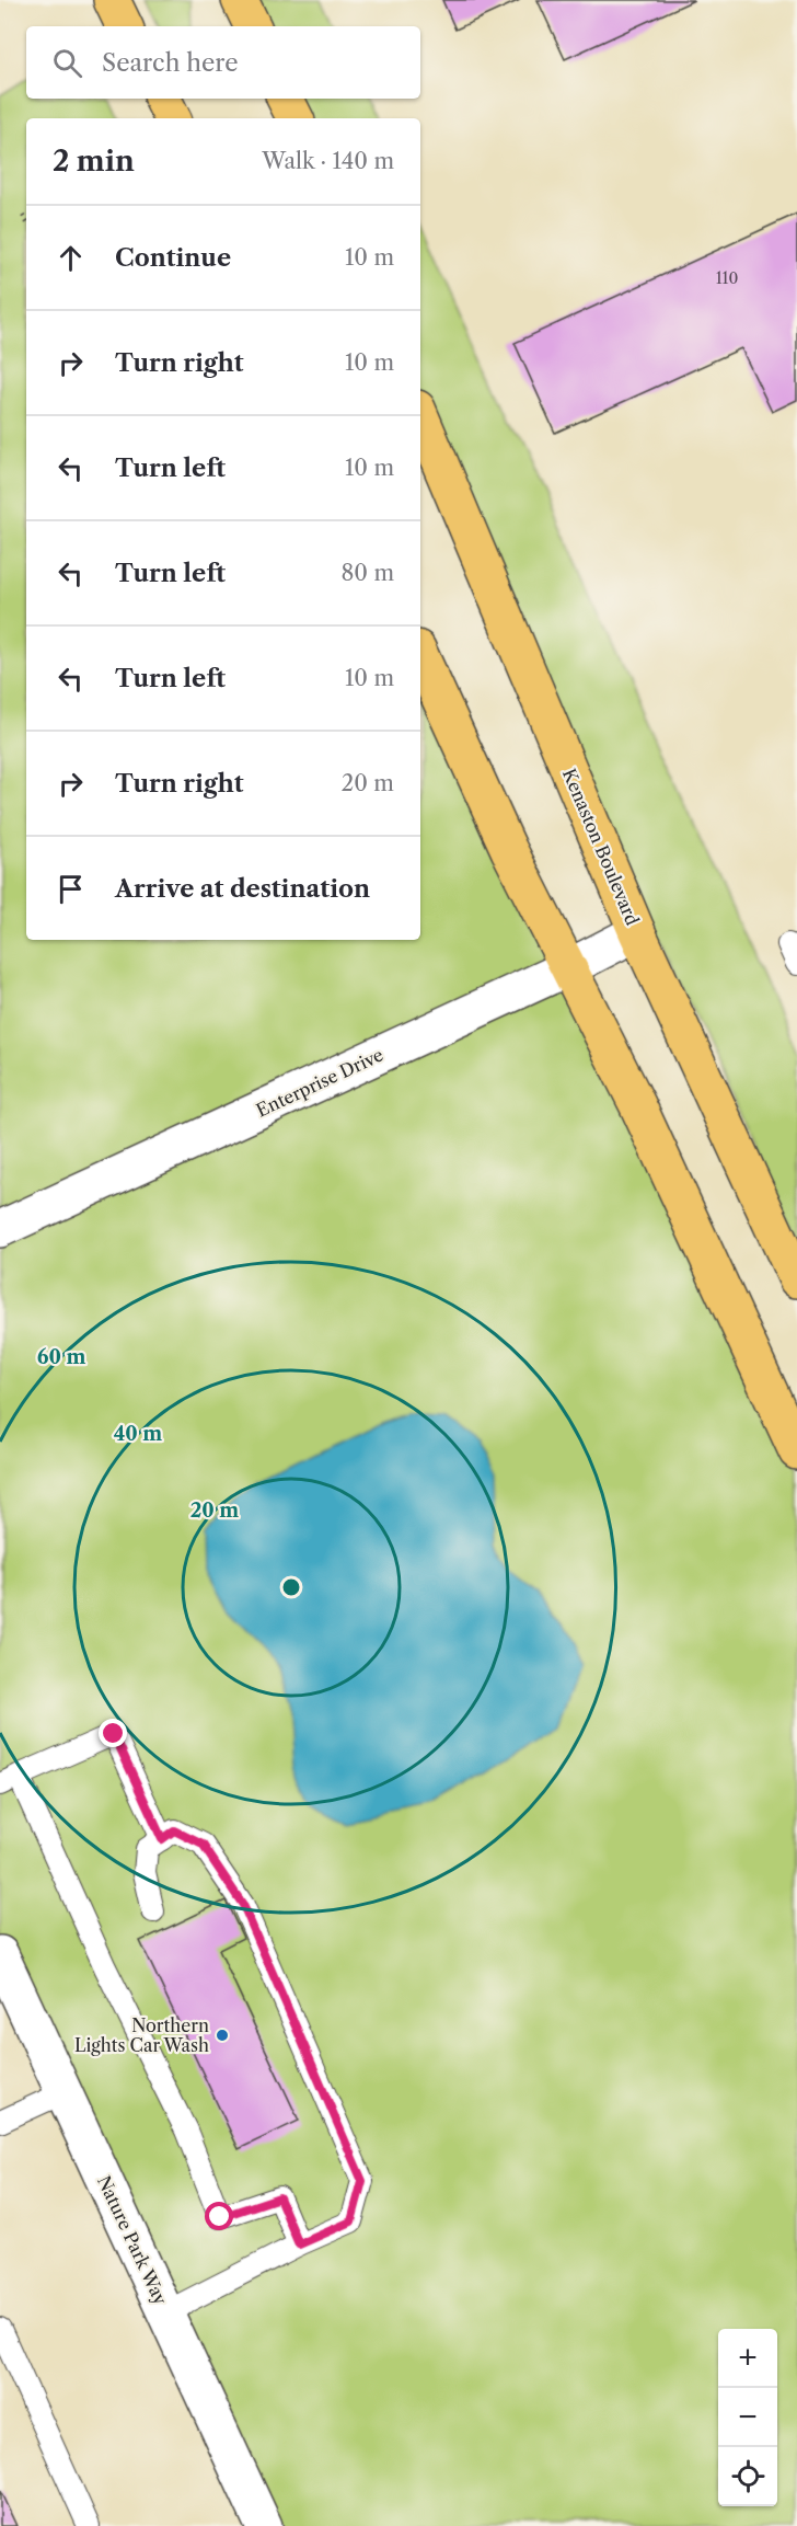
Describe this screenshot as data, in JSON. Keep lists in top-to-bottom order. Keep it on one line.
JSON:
{"streets":{"main road":["Kenaston Boulevard"],"street":["Enterprise Drive","Nature Park Way"]},"crossings":[["Kenaston Boulevard","Enterprise Drive"]],"places":["Northern Lights Car Wash"],"house_numbers":["110"],"page":{"search":"Search here","heading":["2 min","Walk · 140 m"],"list":[["Continue","10 m"],["Turn right","10 m"],["Turn left","10 m"],["Turn left","80 m"],["Turn left","10 m"],["Turn right","20 m"],"Arrive at destination"],"map_buttons":["+","−"]},"rings":["60 m","40 m","20 m"]}
